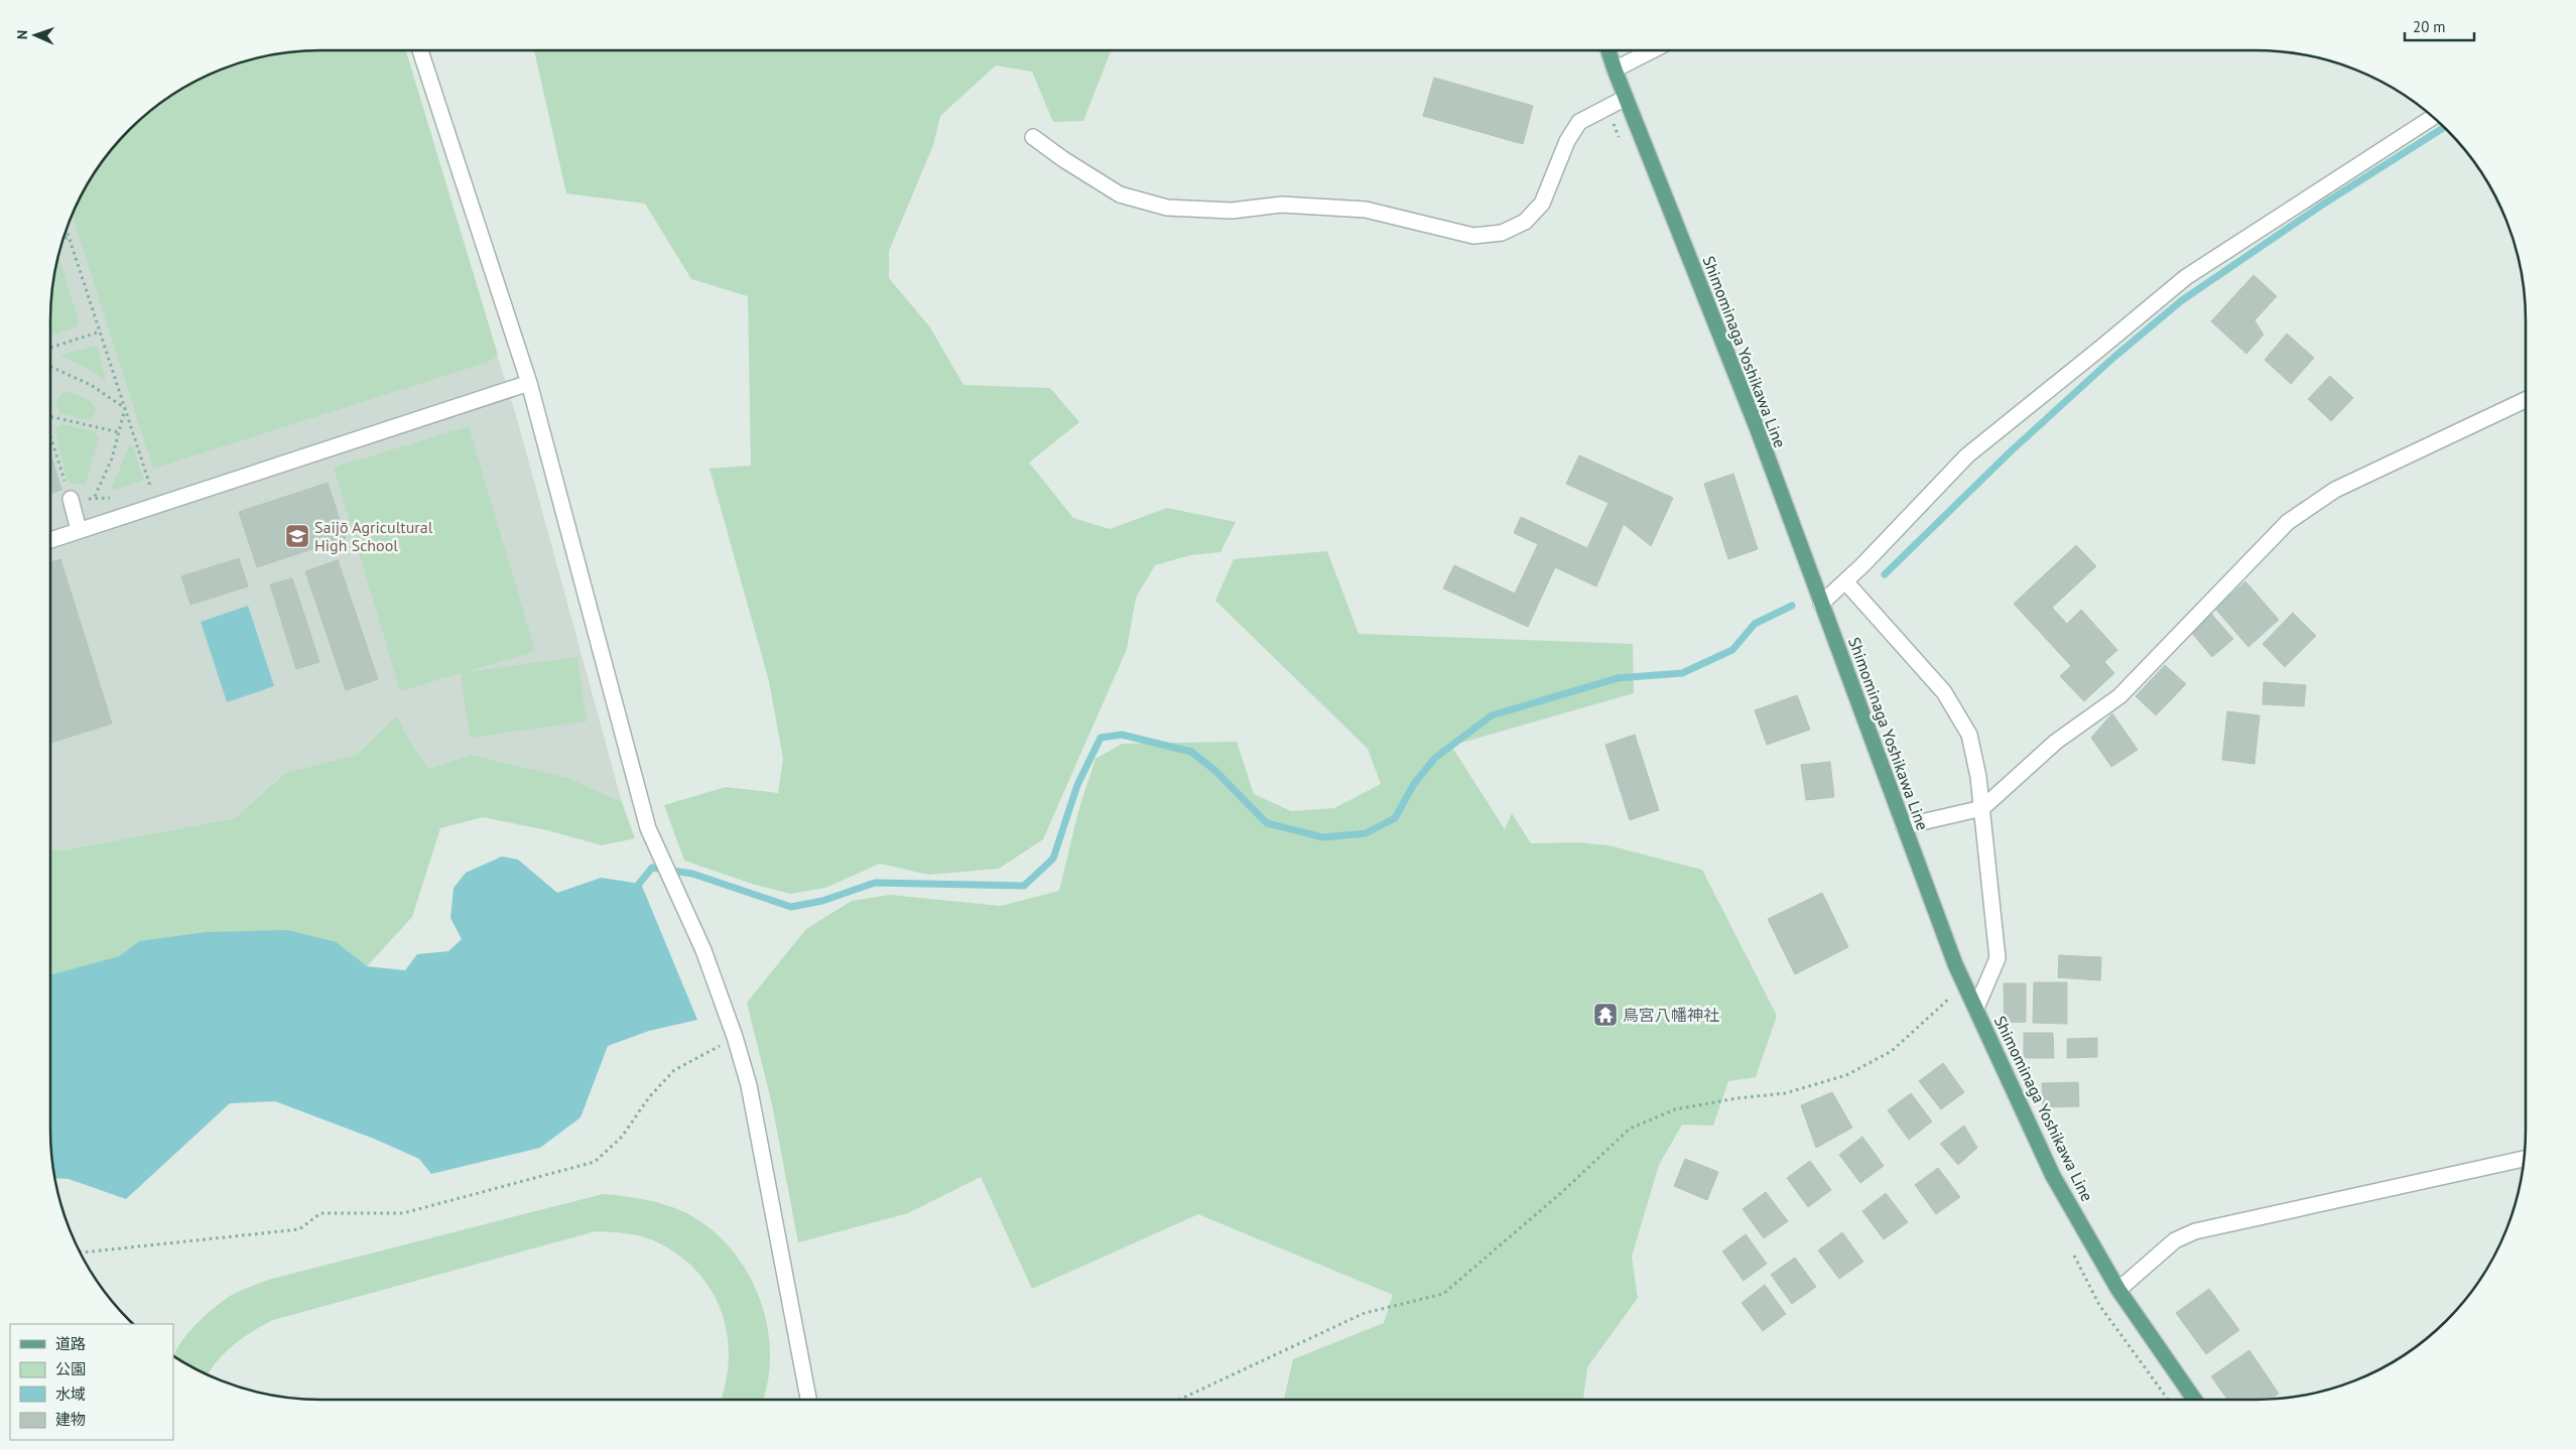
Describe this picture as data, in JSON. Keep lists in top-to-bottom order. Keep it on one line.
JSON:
{"streets":{"main road":["Shimominaga Yoshikawa Line"]},"places":{"school or university":["Saijō Agricultural High School"],"temple":["鳥宮八幡神社"]},"legend":["道路","公園","水域","建物"],"scale_bar":"20 m","north":"left"}
